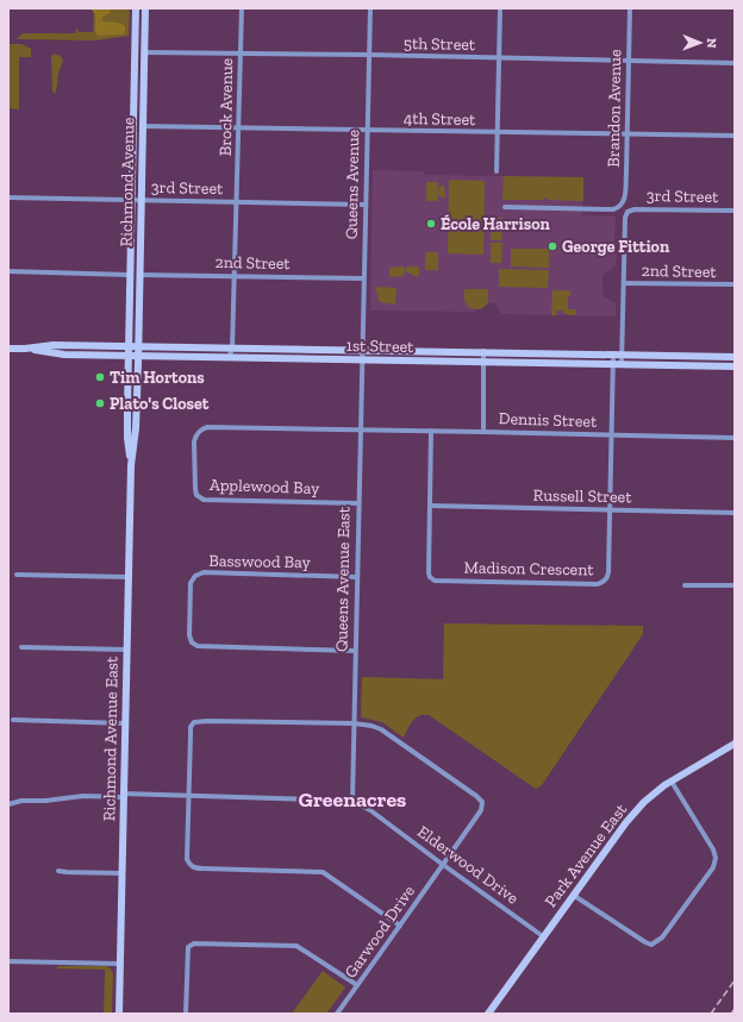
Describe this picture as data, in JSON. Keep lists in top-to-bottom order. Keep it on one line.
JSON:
{"streets":{"main road":["Richmond Avenue","1st Street","Richmond Avenue East","Park Avenue East"],"street":["5th Street","Brock Avenue","Brandon Avenue","4th Street","Queens Avenue","3rd Street","2nd Street","Dennis Street","Applewood Bay","Russell Street","Basswood Bay","Madison Crescent","Queens Avenue East","Elderwood Drive","Garwood Drive"]},"crossings":[["5th Street","Brock Avenue"],["5th Street","Brandon Avenue"],["5th Street","Richmond Avenue"],["5th Street","Queens Avenue"],["Brock Avenue","4th Street"],["Brock Avenue","3rd Street"],["Brock Avenue","2nd Street"],["Brock Avenue","1st Street"],["Brandon Avenue","4th Street"],["4th Street","Richmond Avenue"],["4th Street","Queens Avenue"],["Richmond Avenue","3rd Street"],["Richmond Avenue","2nd Street"],["Richmond Avenue","1st Street"],["Richmond Avenue","Richmond Avenue East"],["Queens Avenue","3rd Street"],["Queens Avenue","2nd Street"],["Queens Avenue","1st Street"],["Queens Avenue","Queens Avenue East"],["3rd Street","2nd Street"],["1st Street","Madison Crescent"],["1st Street","Queens Avenue East"],["1st Street","Richmond Avenue East"],["Dennis Street","Applewood Bay"],["Dennis Street","Madison Crescent"],["Dennis Street","Queens Avenue East"],["Applewood Bay","Queens Avenue East"],["Russell Street","Madison Crescent"],["Basswood Bay","Queens Avenue East"],["Queens Avenue East","Elderwood Drive"],["Queens Avenue East","Garwood Drive"],["Richmond Avenue East","Elderwood Drive"],["Park Avenue East","Elderwood Drive"],["Elderwood Drive","Garwood Drive"]],"districts":["Greenacres"],"places":["École Harrison","George Fittion","Tim Hortons","Plato's Closet"],"north":"right"}
